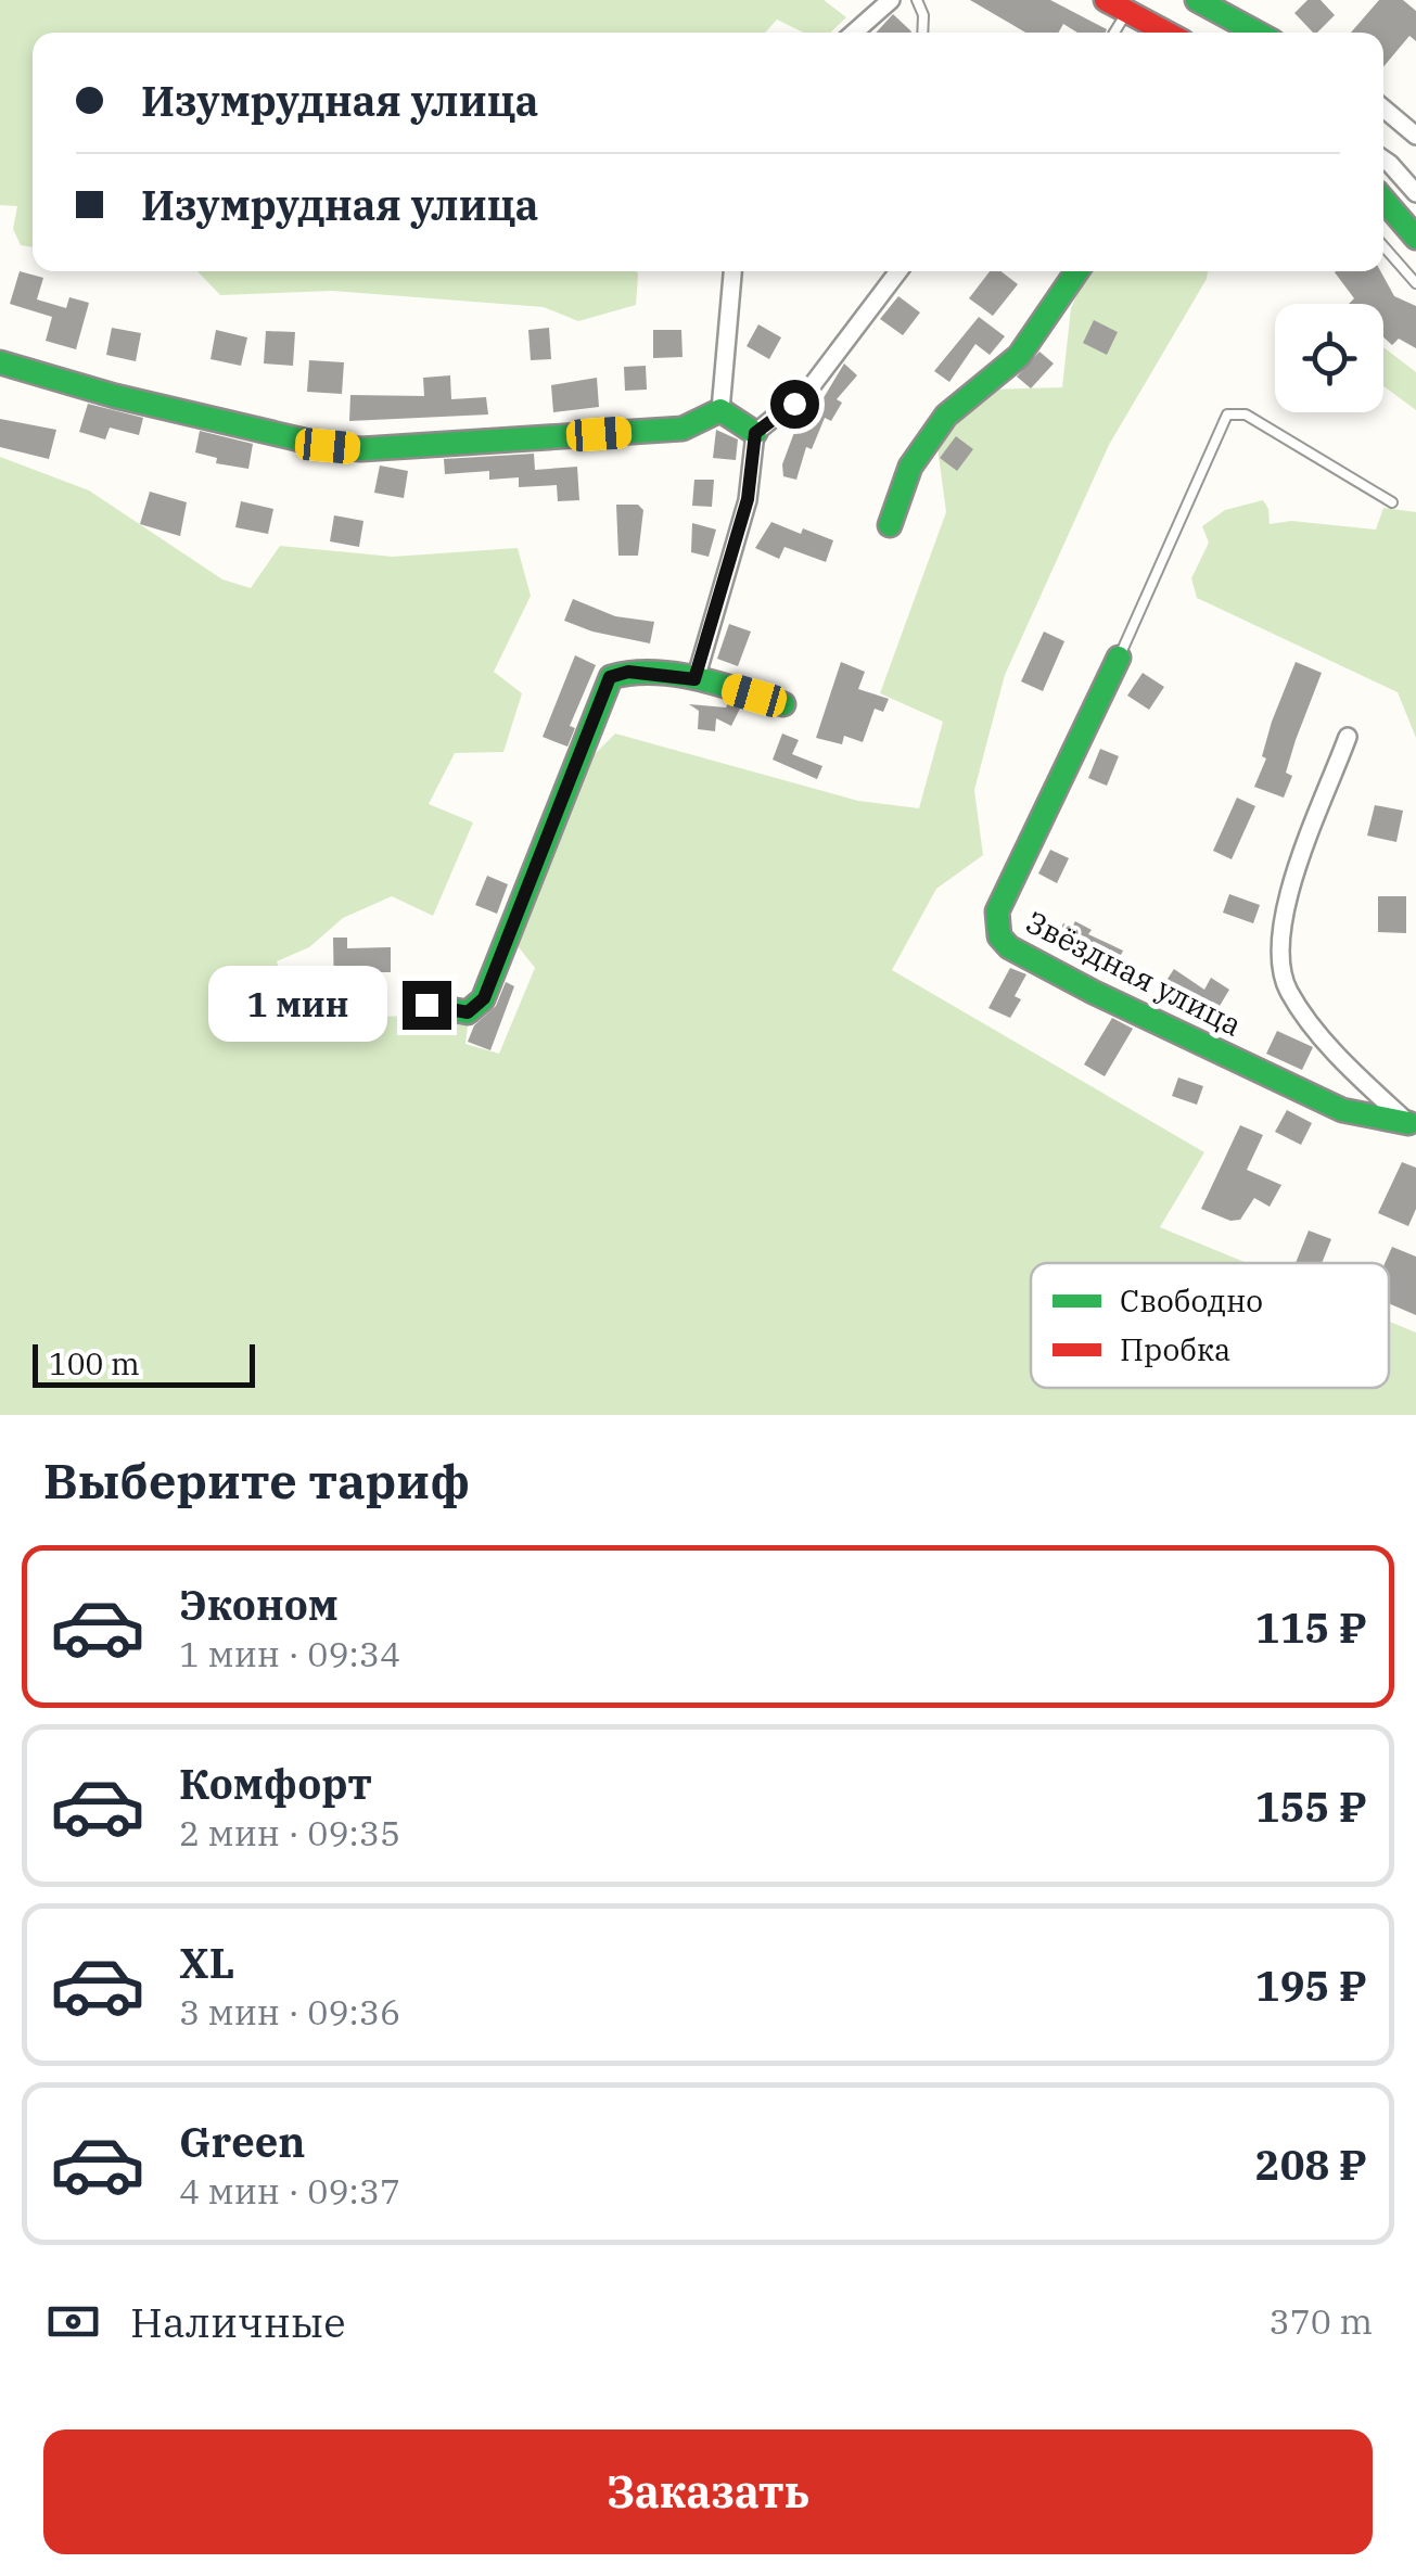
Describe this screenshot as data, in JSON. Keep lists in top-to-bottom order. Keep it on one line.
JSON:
{"streets":{"street":["Звёздная улица"]},"legend":["Свободно","Пробка"],"scale_bar":"100 m","page":{"banner":["Изумрудная улица","Изумрудная улица"],"bubble":"1 мин","scale":"100 m","heading":"Выберите тариф","list":[{"name":"Эконом","note":"1 мин · 09:34","value":"115 ₽"},{"name":"Комфорт","note":"2 мин · 09:35","value":"155 ₽"},{"name":"XL","note":"3 мин · 09:36","value":"195 ₽"},{"name":"Green","note":"4 мин · 09:37","value":"208 ₽"}],"pay":["Наличные","370 m"],"buttons":"Заказать"}}
